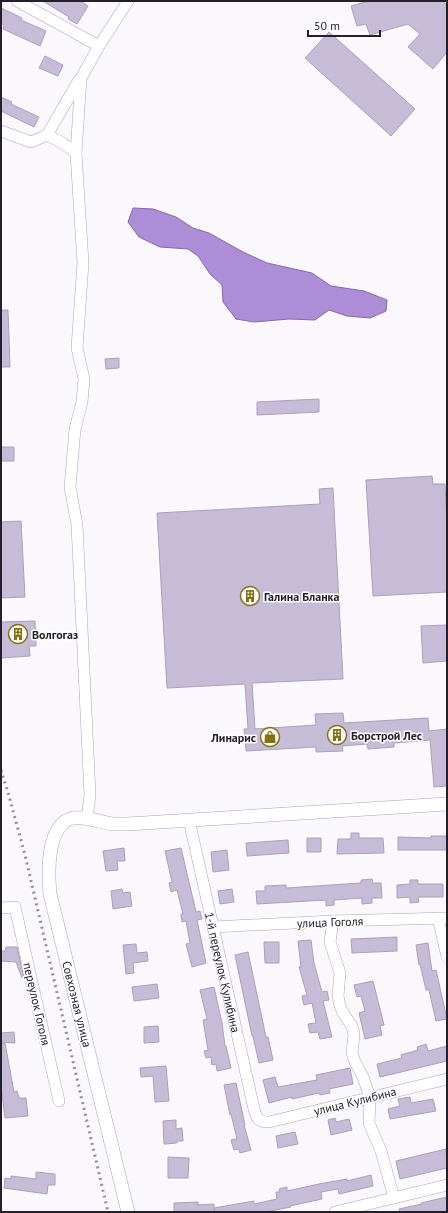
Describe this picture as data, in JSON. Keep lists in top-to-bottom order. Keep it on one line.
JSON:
{"streets":{"street":["улица Гоголя","1-й переулок Кулибина","переулок Гоголя","Совхозная улица","улица Кулибина"]},"crossings":[["улица Гоголя","1-й переулок Кулибина"],["1-й переулок Кулибина","улица Кулибина"]],"places":{"building":["Галина Бланка","Волгогаз","Борстрой Лес"],"shop":["Линарис"]},"scale_bar":"50 m"}
